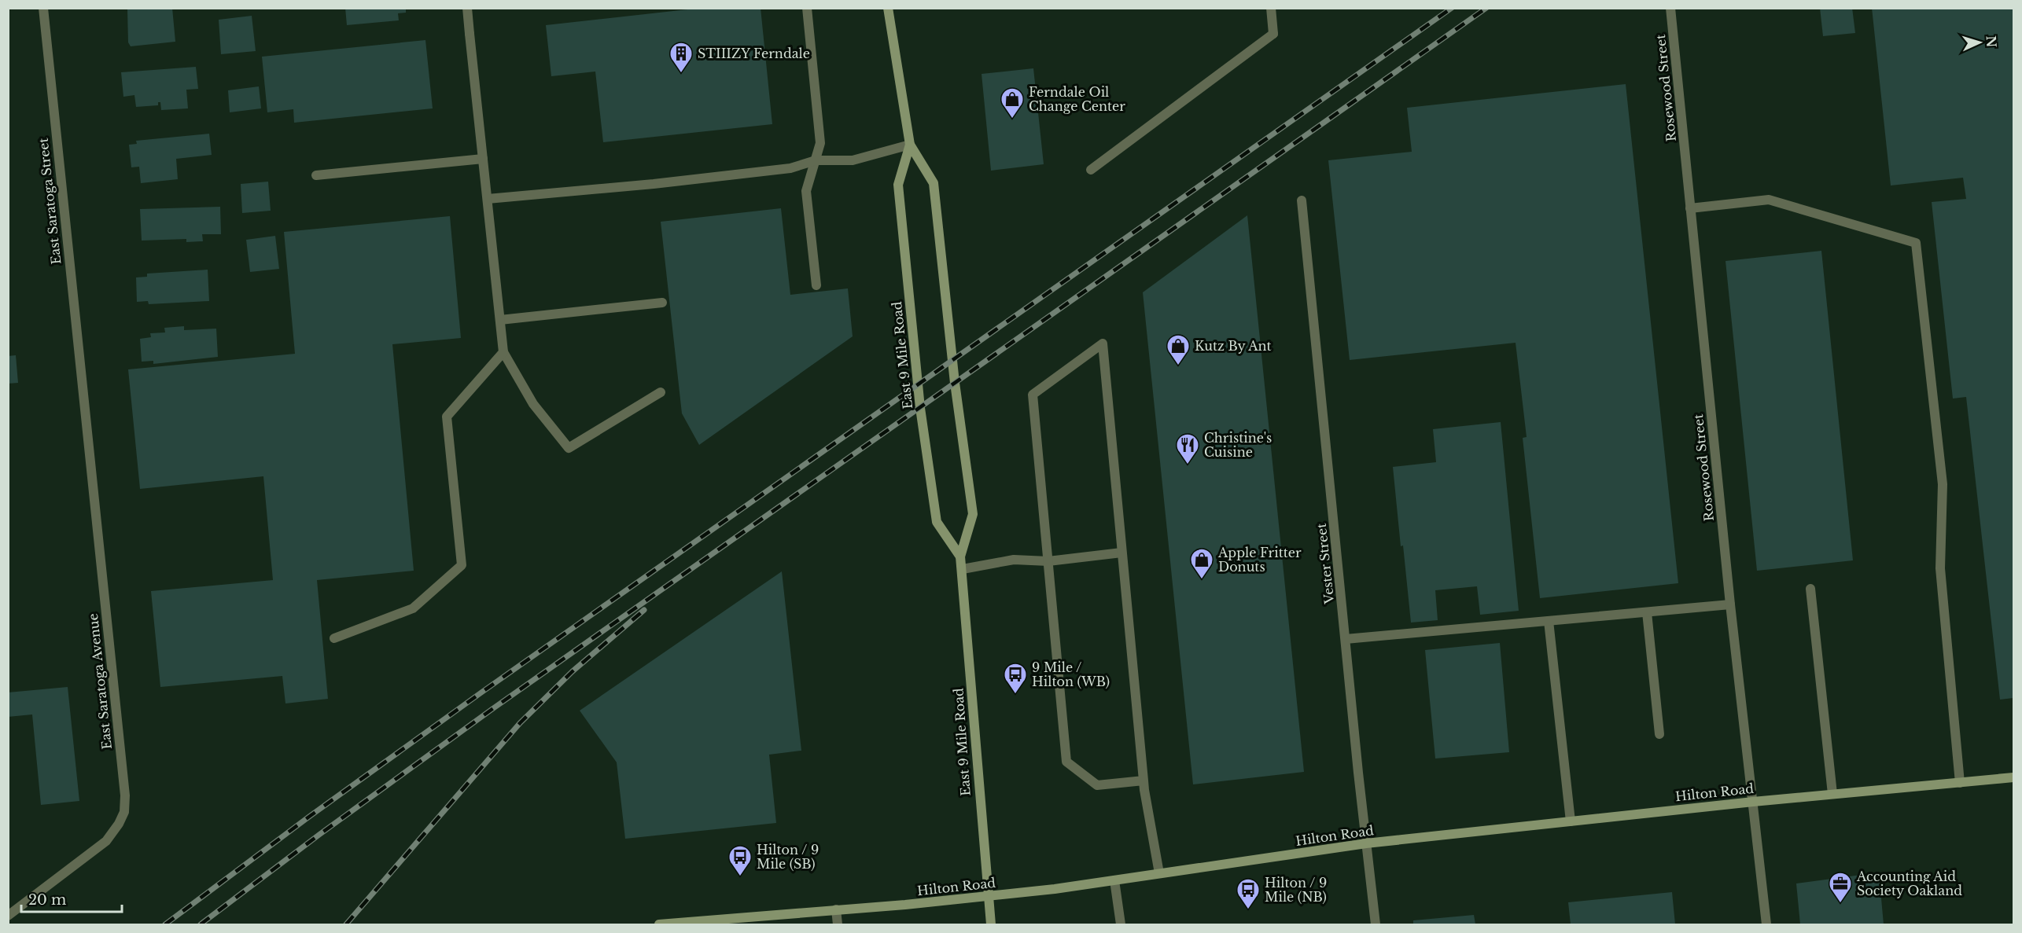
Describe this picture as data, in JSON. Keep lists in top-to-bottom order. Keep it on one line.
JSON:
{"streets":{"street":["Rosewood Street","East Saratoga Street","East 9 Mile Road","Vester Street","East Saratoga Avenue","Hilton Road"]},"crossings":[["Rosewood Street","Hilton Road"],["East Saratoga Street","East Saratoga Avenue"],["East 9 Mile Road","Hilton Road"],["Vester Street","Hilton Road"]],"places":{"building":["STIIIZY Ferndale"],"shop":["Ferndale Oil Change Center","Kutz By Ant","Apple Fritter Donuts"],"restaurant":["Christine's Cuisine"],"bus stop":["9 Mile / Hilton (WB)","Hilton / 9 Mile (SB)","Hilton / 9 Mile (NB)"],"office":["Accounting Aid Society Oakland"]},"scale_bar":"20 m","north":"right"}
